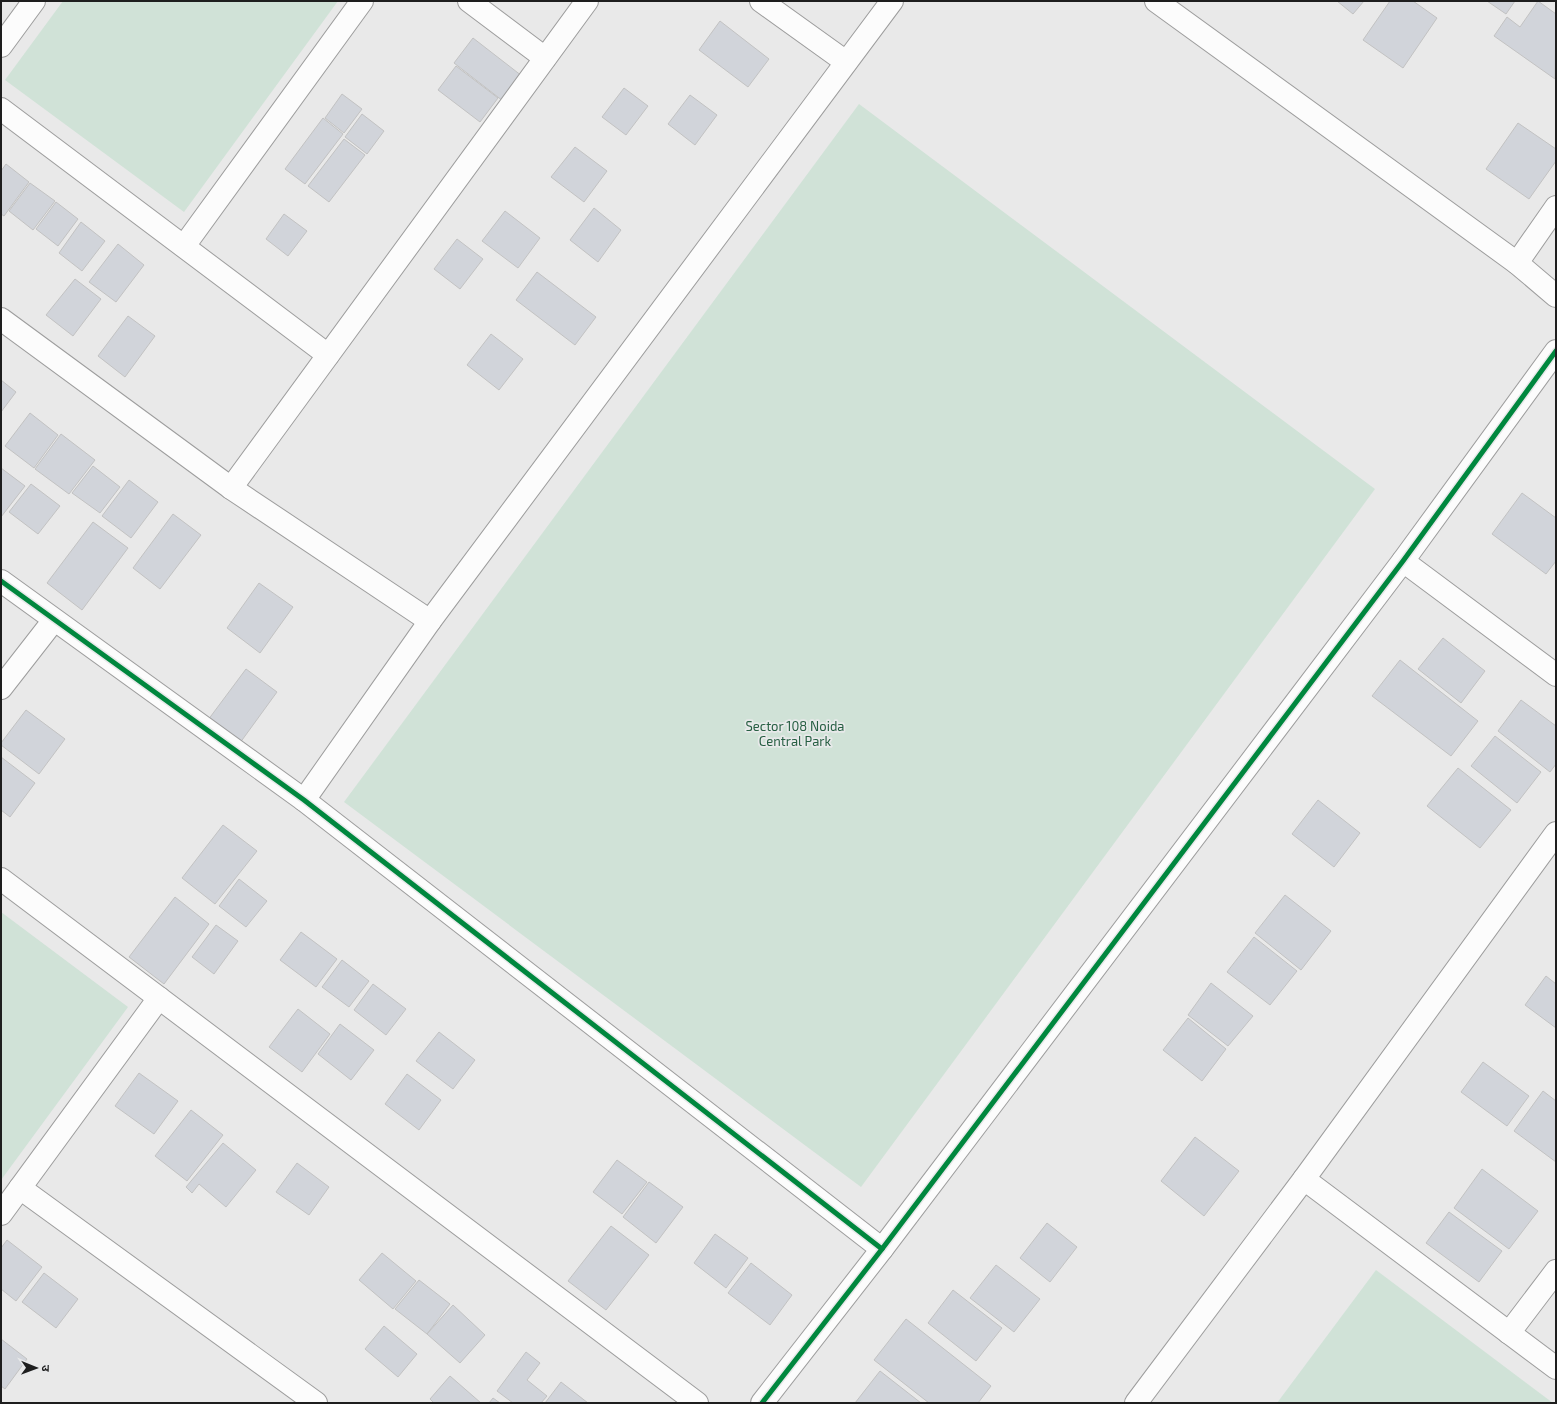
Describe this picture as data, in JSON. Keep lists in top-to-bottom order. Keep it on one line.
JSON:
{"parks":["Sector 108 Noida Central Park"],"north":"right"}
